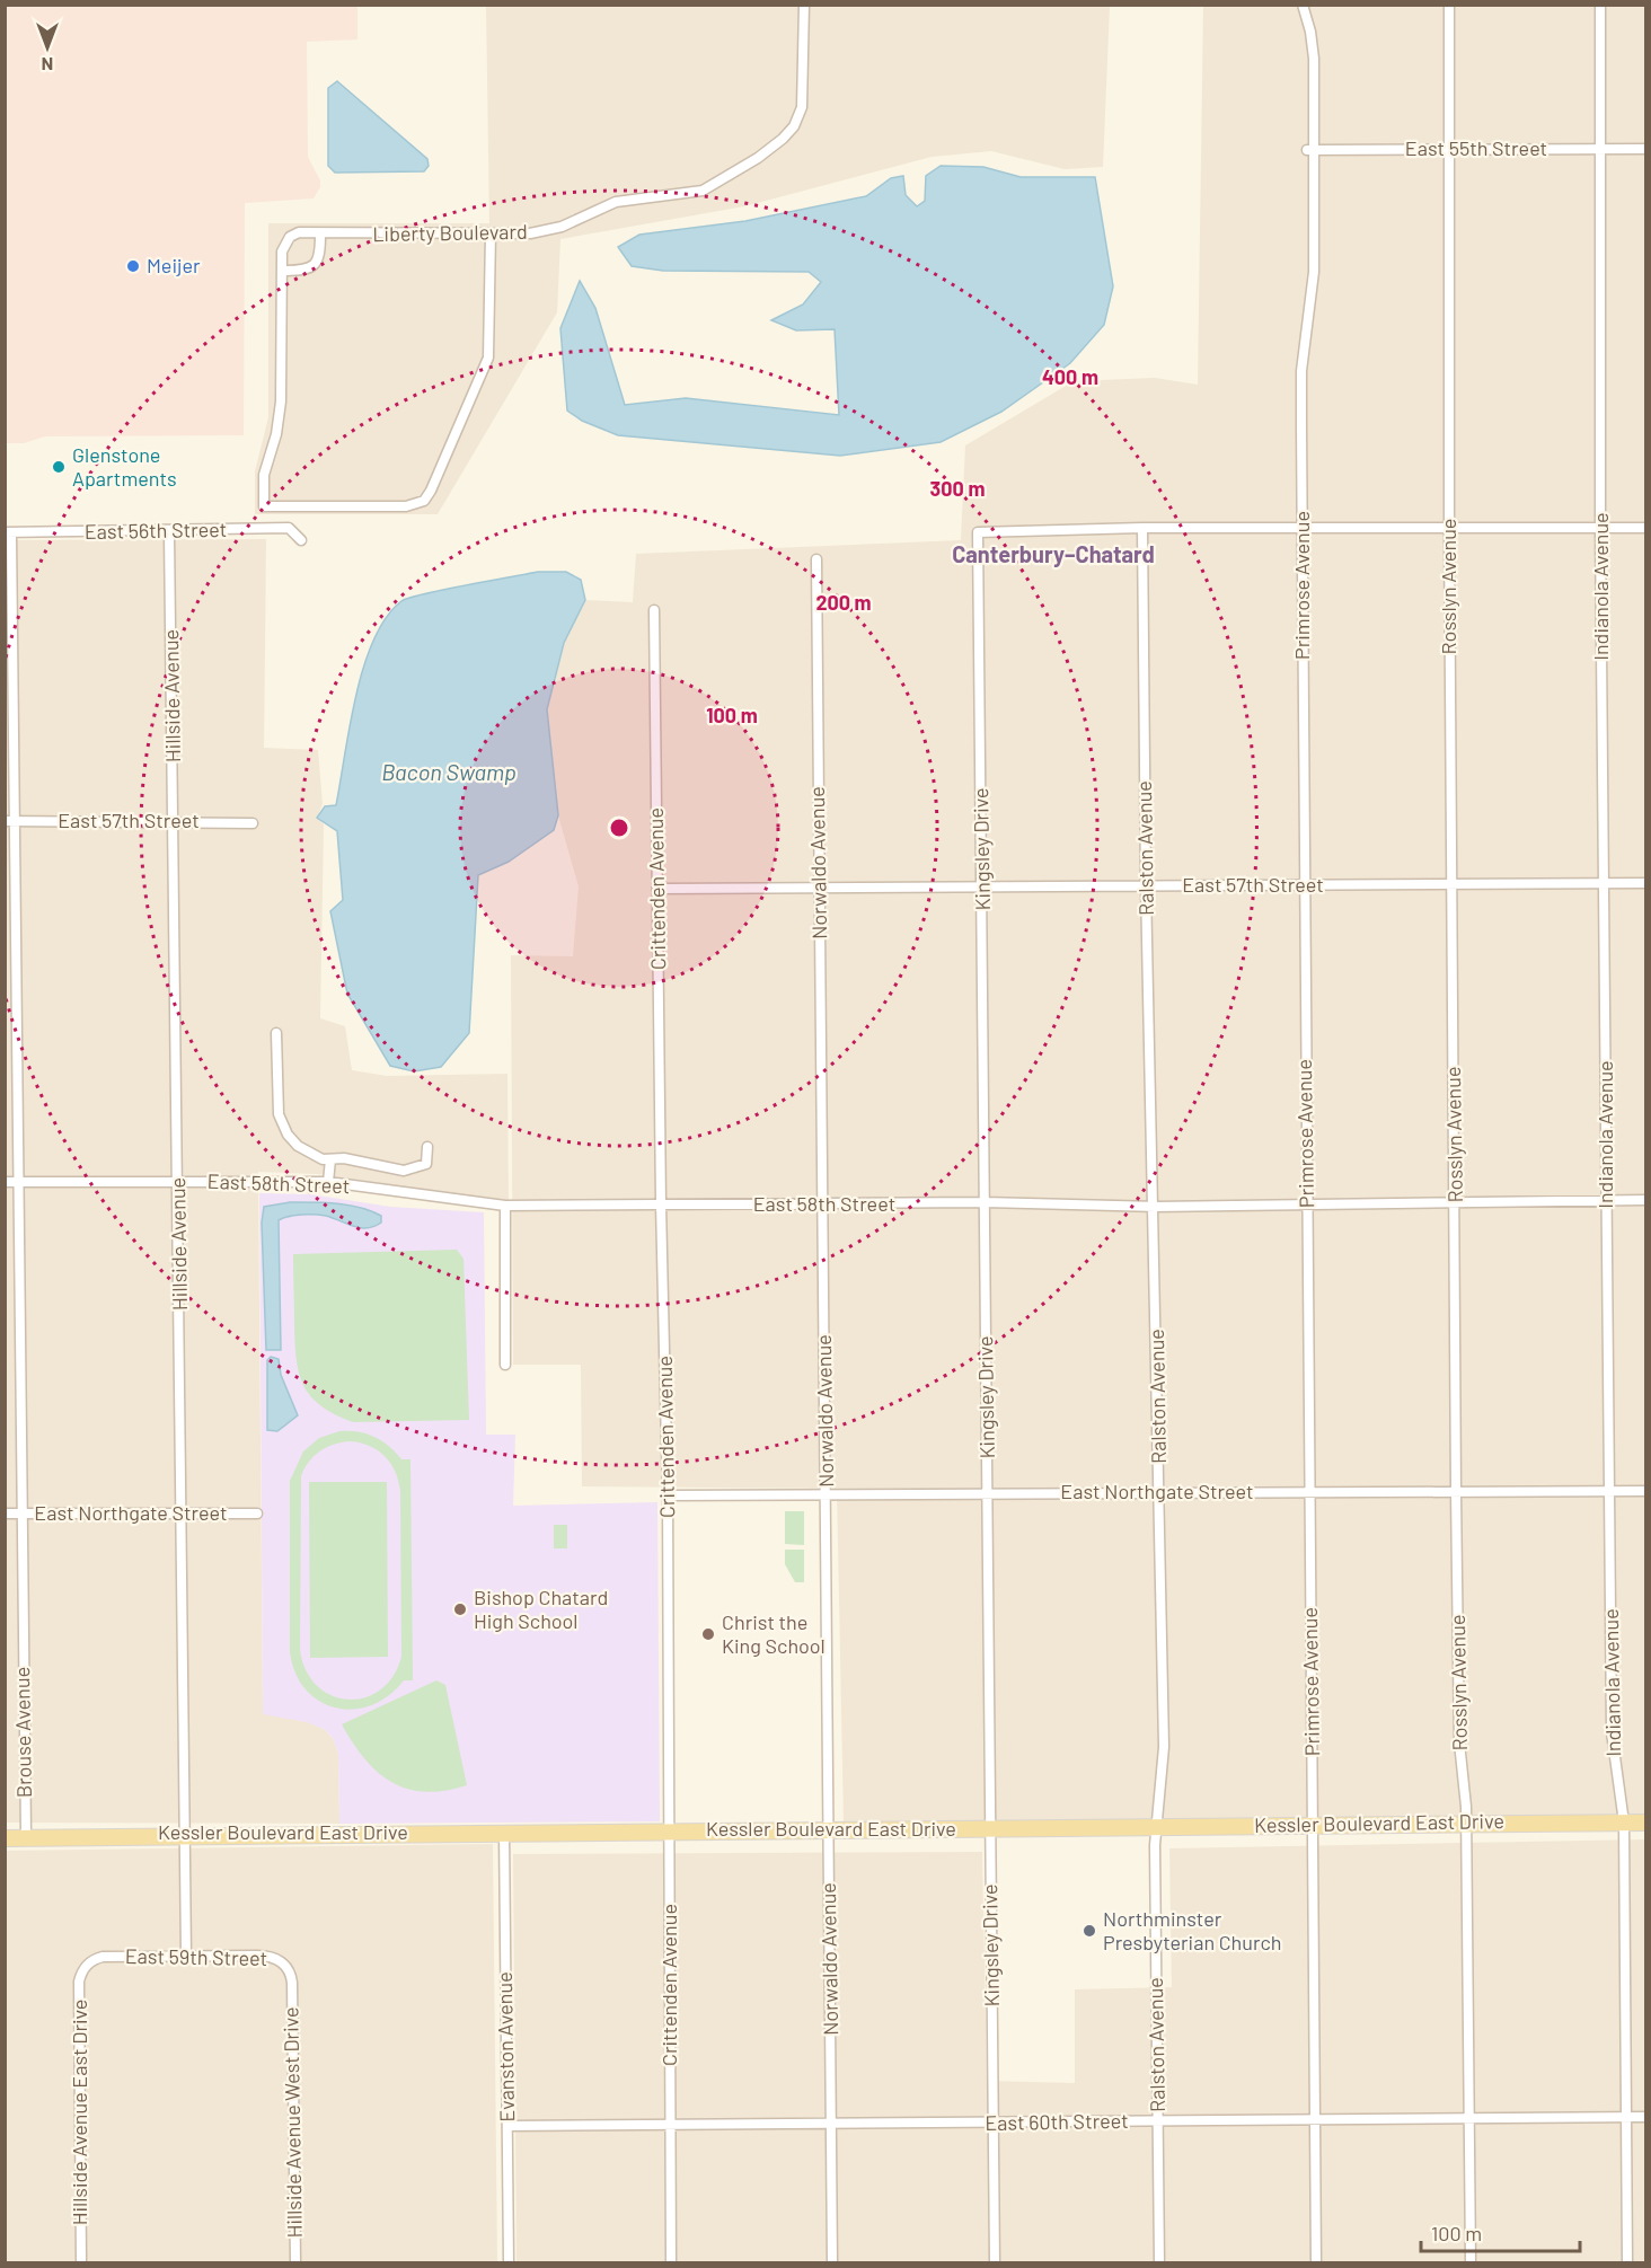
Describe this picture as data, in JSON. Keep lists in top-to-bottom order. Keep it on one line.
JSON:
{"streets":{"main road":["Kessler Boulevard East Drive"],"street":["East 55th Street","Liberty Boulevard","East 56th Street","Primrose Avenue","Rosslyn Avenue","Indianola Avenue","Hillside Avenue","East 57th Street","Ralston Avenue","Kingsley Drive","Norwaldo Avenue","Crittenden Avenue","East 58th Street","East Northgate Street","Brouse Avenue","East 59th Street","Evanston Avenue","Hillside Avenue East Drive","Hillside Avenue West Drive","East 60th Street"]},"crossings":[["East 55th Street","Primrose Avenue"],["East 55th Street","Rosslyn Avenue"],["East 55th Street","Indianola Avenue"],["East 56th Street","Hillside Avenue"],["East 56th Street","Brouse Avenue"],["Primrose Avenue","East 57th Street"],["Primrose Avenue","East 58th Street"],["Primrose Avenue","East Northgate Street"],["Primrose Avenue","Kessler Boulevard East Drive"],["Primrose Avenue","East 60th Street"],["Rosslyn Avenue","East 57th Street"],["Rosslyn Avenue","East 58th Street"],["Rosslyn Avenue","East Northgate Street"],["Rosslyn Avenue","Kessler Boulevard East Drive"],["Rosslyn Avenue","East 60th Street"],["Indianola Avenue","East 57th Street"],["Indianola Avenue","East 58th Street"],["Indianola Avenue","East Northgate Street"],["Indianola Avenue","Kessler Boulevard East Drive"],["Indianola Avenue","East 60th Street"],["Hillside Avenue","East 57th Street"],["Hillside Avenue","East 58th Street"],["Hillside Avenue","East Northgate Street"],["Hillside Avenue","Kessler Boulevard East Drive"],["Hillside Avenue","East 59th Street"],["East 57th Street","Ralston Avenue"],["East 57th Street","Kingsley Drive"],["East 57th Street","Norwaldo Avenue"],["East 57th Street","Crittenden Avenue"],["East 57th Street","Brouse Avenue"],["Ralston Avenue","Kingsley Drive"],["Ralston Avenue","East 58th Street"],["Ralston Avenue","East Northgate Street"],["Ralston Avenue","Kessler Boulevard East Drive"],["Ralston Avenue","East 60th Street"],["Kingsley Drive","East 58th Street"],["Kingsley Drive","East Northgate Street"],["Kingsley Drive","Kessler Boulevard East Drive"],["Kingsley Drive","East 60th Street"],["Norwaldo Avenue","East 58th Street"],["Norwaldo Avenue","East Northgate Street"],["Norwaldo Avenue","Kessler Boulevard East Drive"],["Norwaldo Avenue","East 60th Street"],["Crittenden Avenue","East 58th Street"],["Crittenden Avenue","East Northgate Street"],["Crittenden Avenue","Kessler Boulevard East Drive"],["Crittenden Avenue","East 60th Street"],["East 58th Street","Brouse Avenue"],["East Northgate Street","Brouse Avenue"],["Brouse Avenue","Kessler Boulevard East Drive"],["Kessler Boulevard East Drive","Evanston Avenue"],["East 59th Street","Hillside Avenue East Drive"],["East 59th Street","Hillside Avenue West Drive"],["Evanston Avenue","East 60th Street"]],"districts":["Canterbury–Chatard"],"water":["Bacon Swamp"],"places":["Meijer","Glenstone Apartments","Bishop Chatard High School","Christ the King School","Northminster Presbyterian Church"],"scale_bar":"100 m","north":"bottom","rings":["400 m","300 m","200 m","100 m"]}
